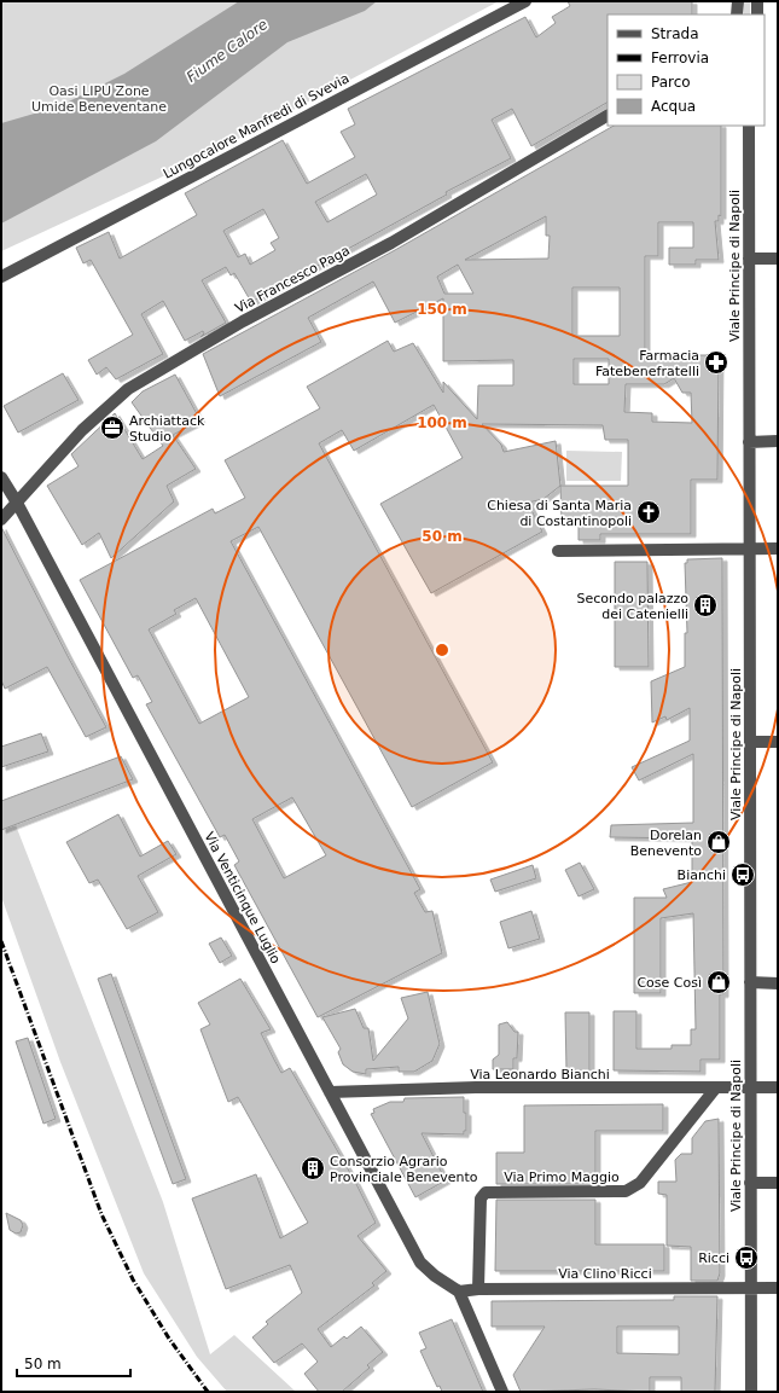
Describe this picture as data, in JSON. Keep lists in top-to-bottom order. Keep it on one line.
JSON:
{"streets":{"street":["Lungocalore Manfredi di Svevia","Viale Principe di Napoli","Via Francesco Paga","Via Venticinque Luglio","Via Leonardo Bianchi","Via Primo Maggio","Via Clino Ricci"]},"crossings":[["Viale Principe di Napoli","Via Leonardo Bianchi"],["Viale Principe di Napoli","Via Clino Ricci"],["Via Francesco Paga","Via Venticinque Luglio"],["Via Venticinque Luglio","Via Leonardo Bianchi"],["Via Venticinque Luglio","Via Clino Ricci"],["Via Leonardo Bianchi","Via Primo Maggio"],["Via Primo Maggio","Via Clino Ricci"]],"water":["Fiume Calore"],"parks":["Oasi LIPU Zone Umide Beneventane"],"places":{"pharmacy":["Farmacia Fatebenefratelli"],"office":["Archiattack Studio"],"church":["Chiesa di Santa Maria di Costantinopoli"],"building":["Secondo palazzo dei Catenielli","Consorzio Agrario Provinciale Benevento"],"shop":["Dorelan Benevento","Cose Così"],"bus stop":["Bianchi","Ricci"]},"legend":["Strada","Ferrovia","Parco","Acqua"],"scale_bar":"50 m","rings":["150 m","100 m","50 m"]}
